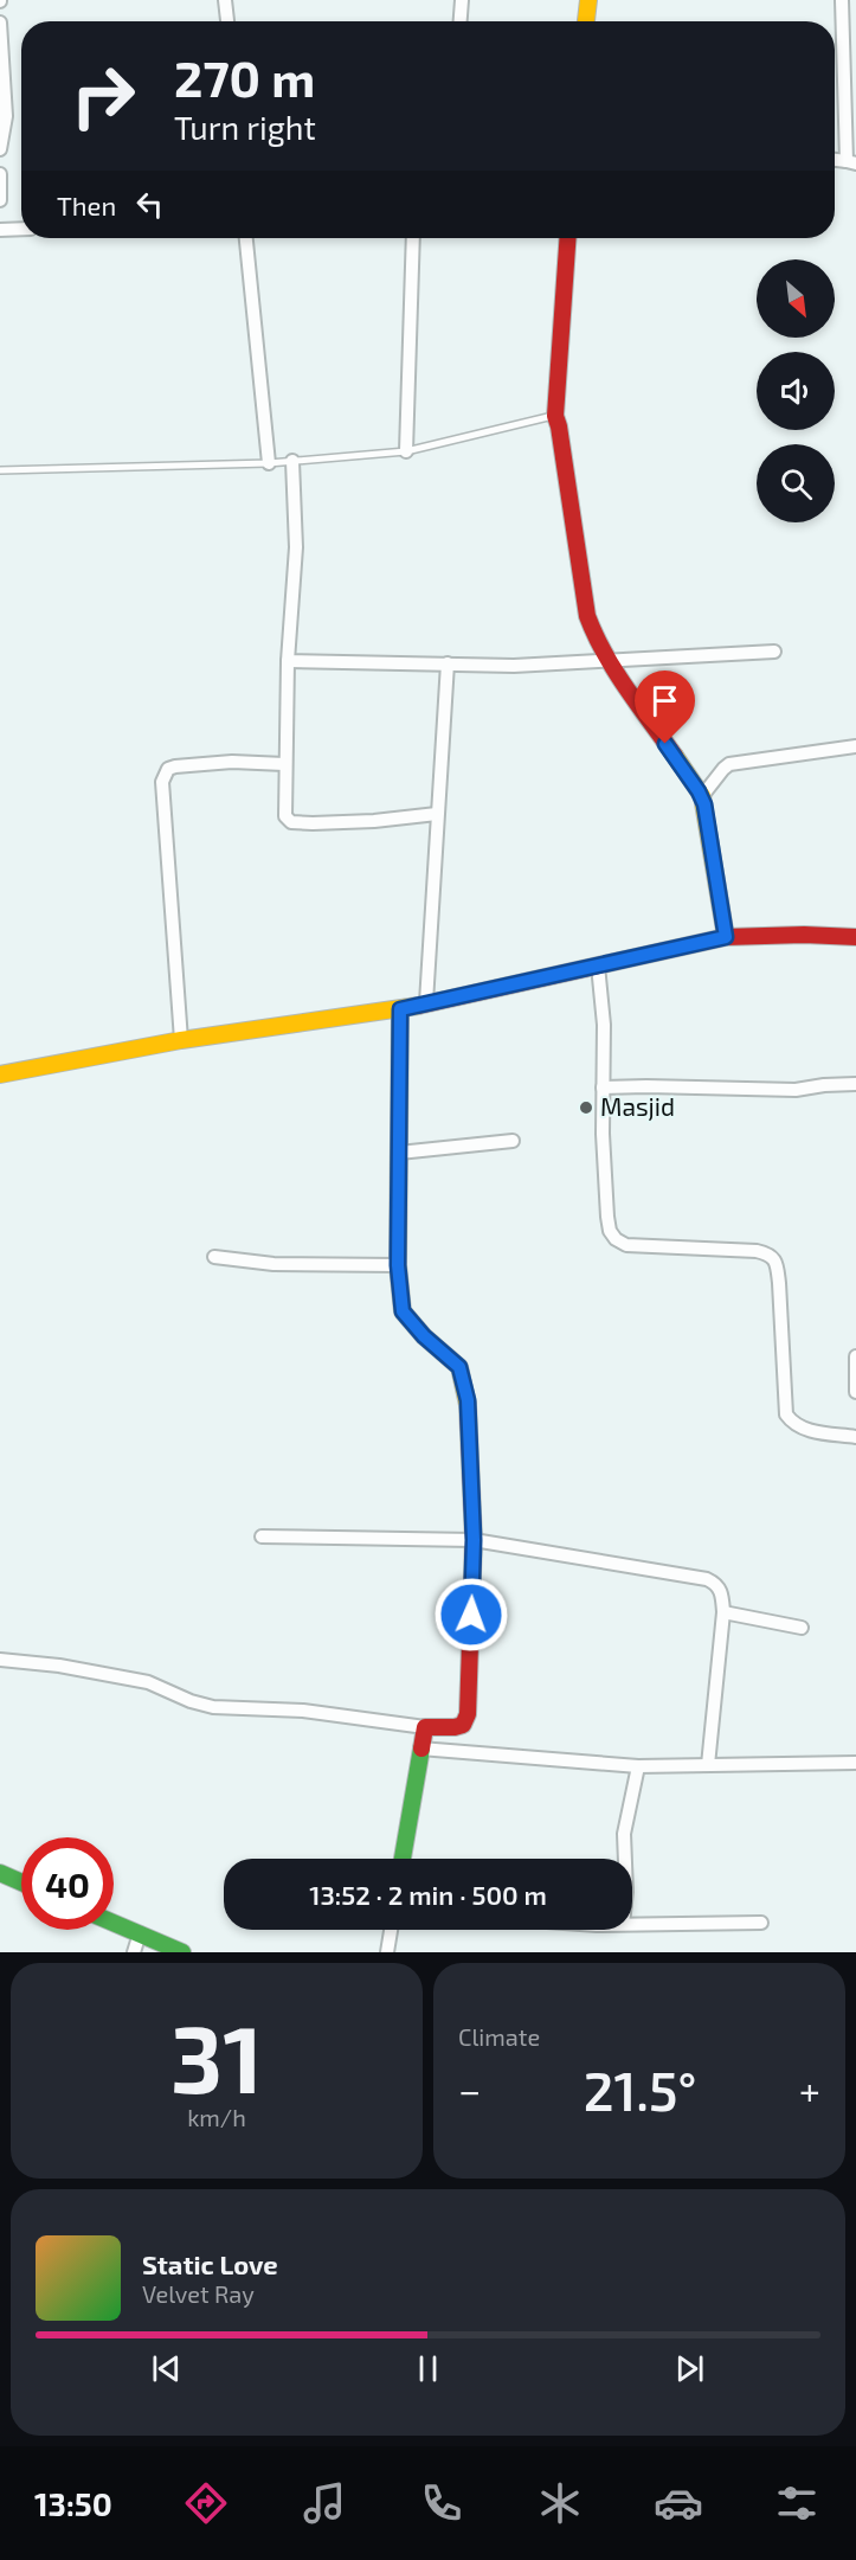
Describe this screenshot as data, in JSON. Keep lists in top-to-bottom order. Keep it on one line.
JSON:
{"places":["Masjid"],"north":"bottom right","page":{"turn":["270 m","Turn right"],"then":"Then","limit":"40","trip":"13:52 · 2 min · 500 m","tile":[["31","km/h"],"Climate"],"heat":["−","21.5°","+"],"song":["Static Love","Velvet Ray"],"tabs":"13:50"}}
